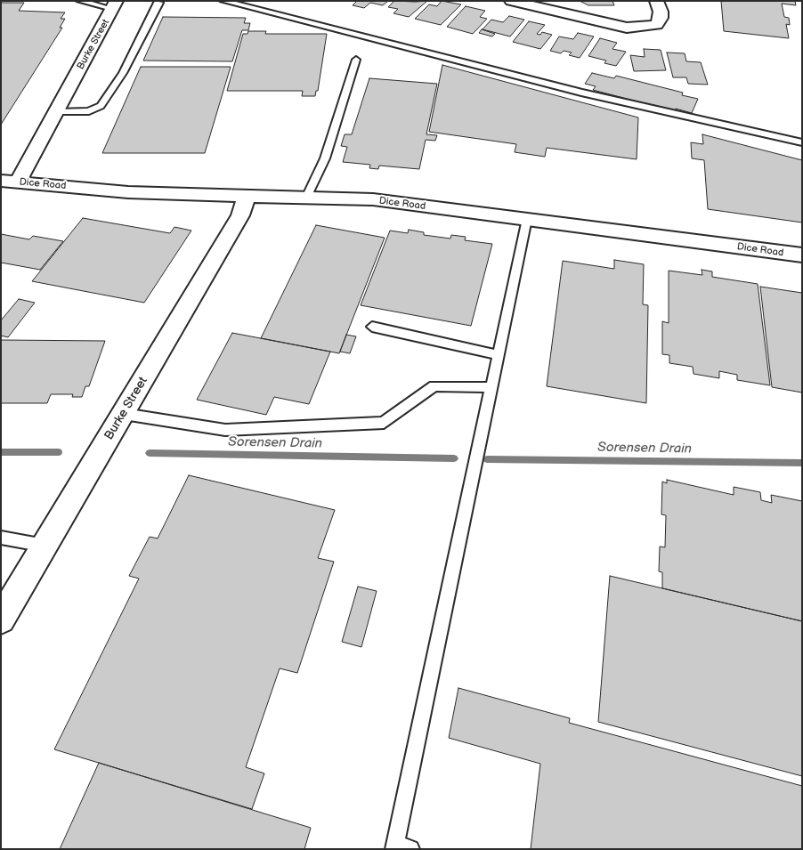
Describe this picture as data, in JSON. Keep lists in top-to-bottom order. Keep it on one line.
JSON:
{"streets":{"street":["Burke Street","Dice Road"]},"crossings":[["Burke Street","Dice Road"]],"water":["Sorensen Drain"]}
